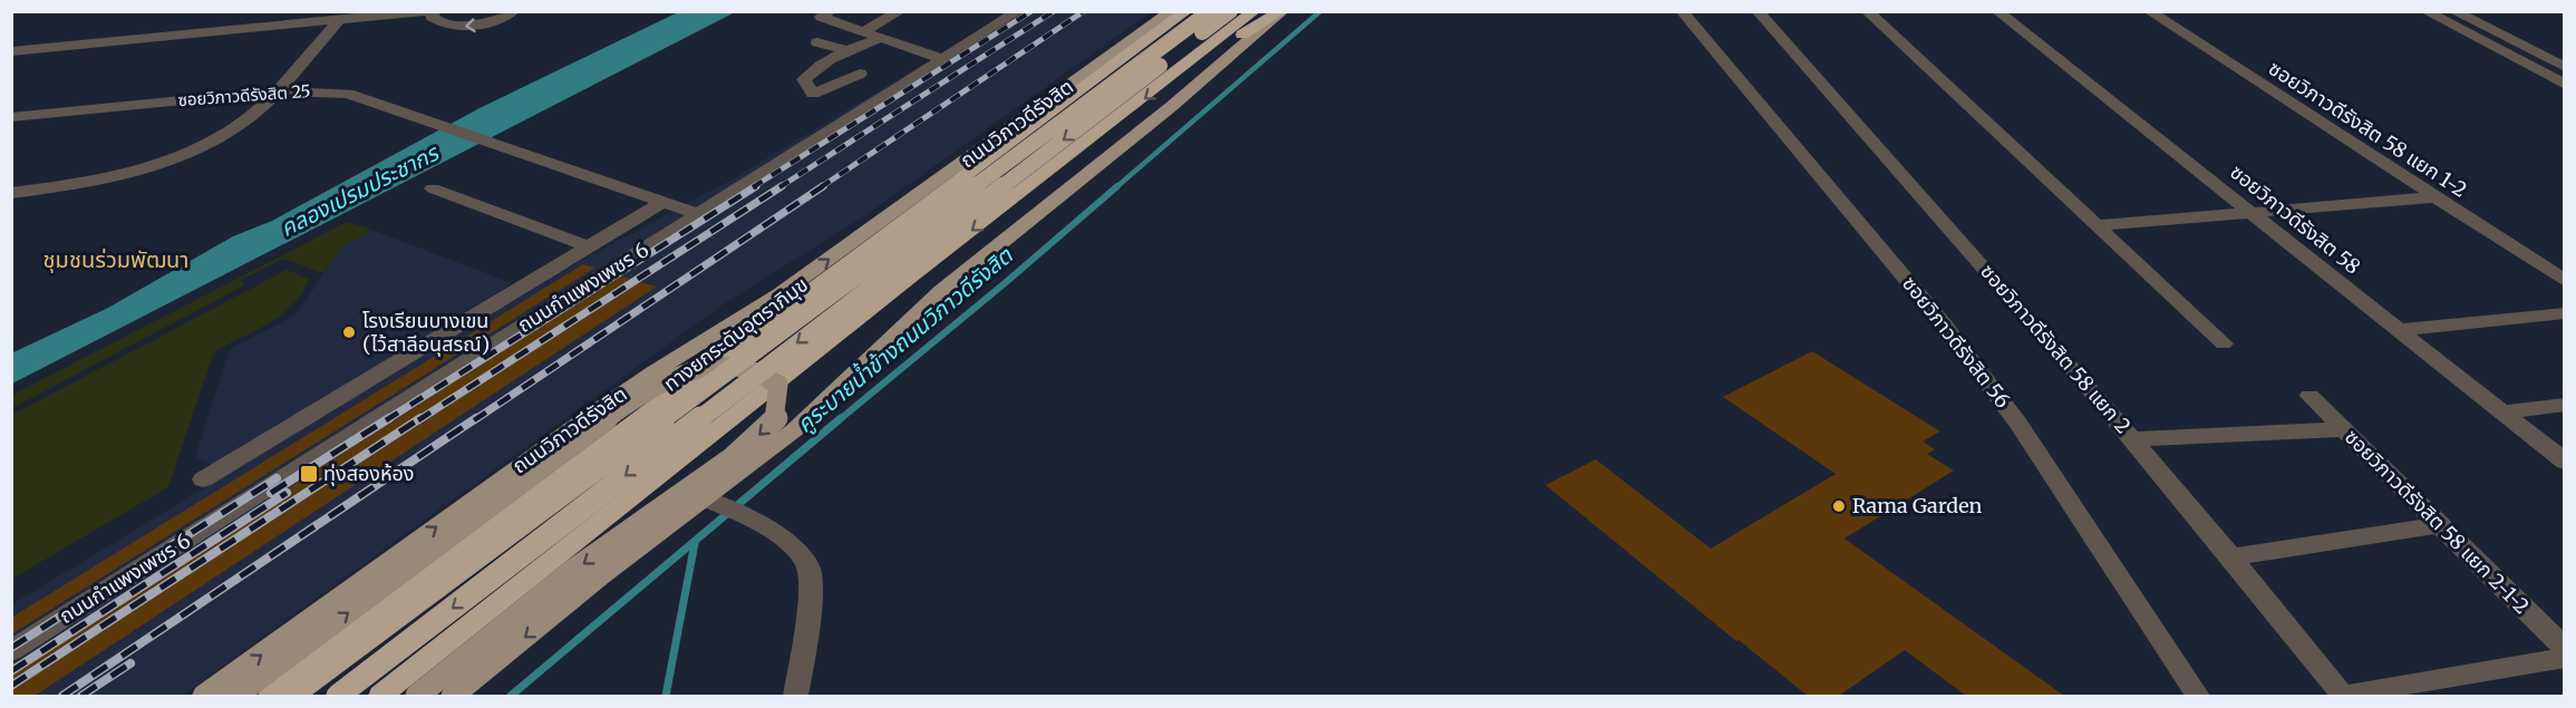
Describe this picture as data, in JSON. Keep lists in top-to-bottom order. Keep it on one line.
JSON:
{"streets":{"highway":["ถนนวิภาวดีรังสิต","ทางยกระดับอุตราภิมุข"],"street":["ซอยวิภาวดีรังสิต 25","ซอยวิภาวดีรังสิต 58 แยก 1-2","ซอยวิภาวดีรังสิต 58","ถนนกำแพงเพชร 6","ซอยวิภาวดีรังสิต 56","ซอยวิภาวดีรังสิต 58 แยก 2","ซอยวิภาวดีรังสิต 58 แยก 2-1-2"]},"crossings":[["ซอยวิภาวดีรังสิต 25","ถนนกำแพงเพชร 6"]],"districts":["ชุมชนร่วมพัฒนา"],"water":["คลองเปรมประชากร","คูระบายน้ำข้างถนนวิภาวดีรังสิต"],"places":{"other":["โรงเรียนบางเขน (ไว้สาลีอนุสรณ์)","Rama Garden"],"transit":["ทุ่งสองห้อง"]}}
